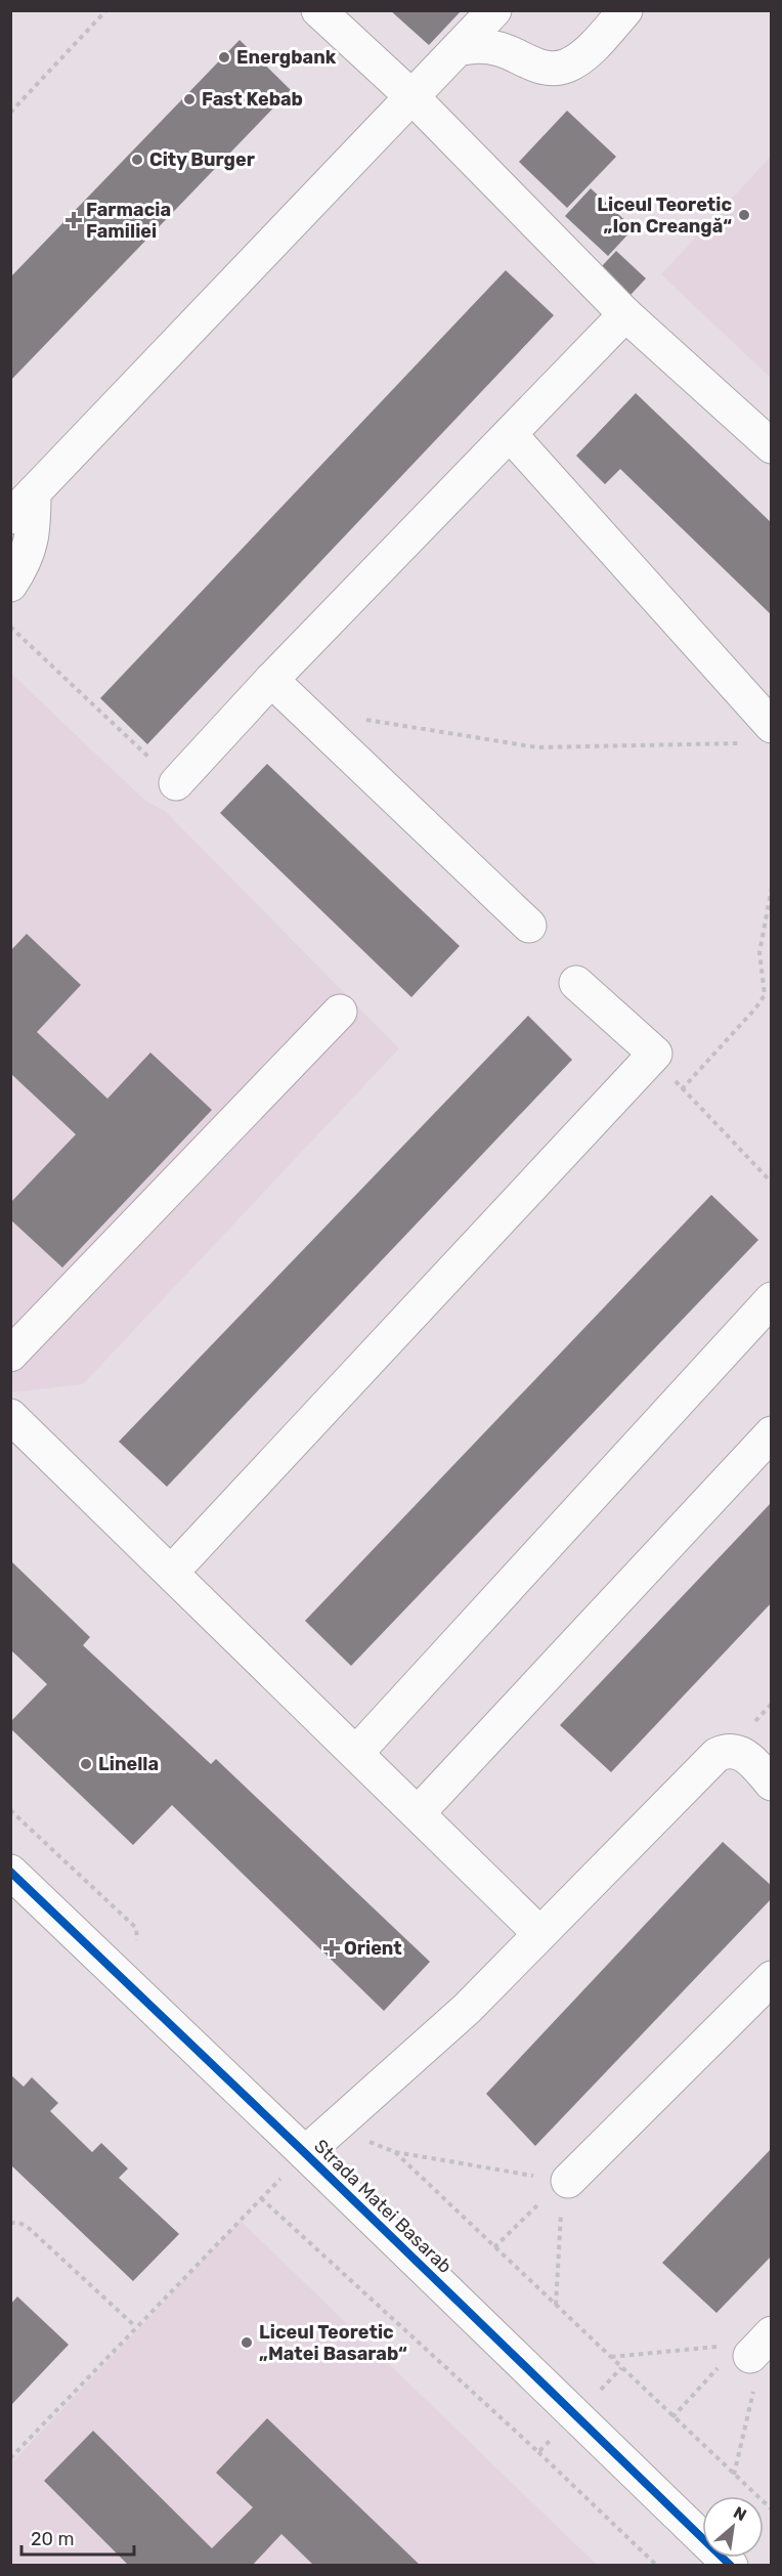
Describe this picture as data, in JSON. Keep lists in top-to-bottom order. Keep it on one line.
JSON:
{"streets":{"street":["Strada Matei Basarab"]},"places":{"other":["Energbank","Fast Kebab","City Burger","Liceul Teoretic „Ion Creangă“","Linella","Liceul Teoretic „Matei Basarab“"],"health":["Farmacia Familiei","Orient"]},"scale_bar":"20 m","north":"top right"}
